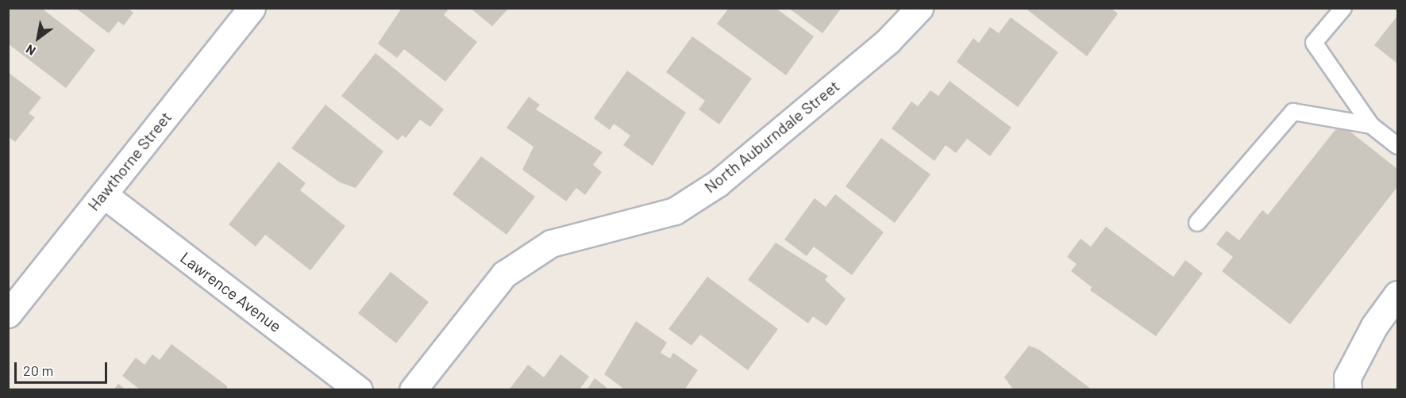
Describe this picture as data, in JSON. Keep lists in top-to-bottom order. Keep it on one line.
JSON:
{"streets":{"street":["North Auburndale Street","Hawthorne Street","Lawrence Avenue"]},"crossings":[["Hawthorne Street","Lawrence Avenue"]],"scale_bar":"20 m","north":"bottom left"}
